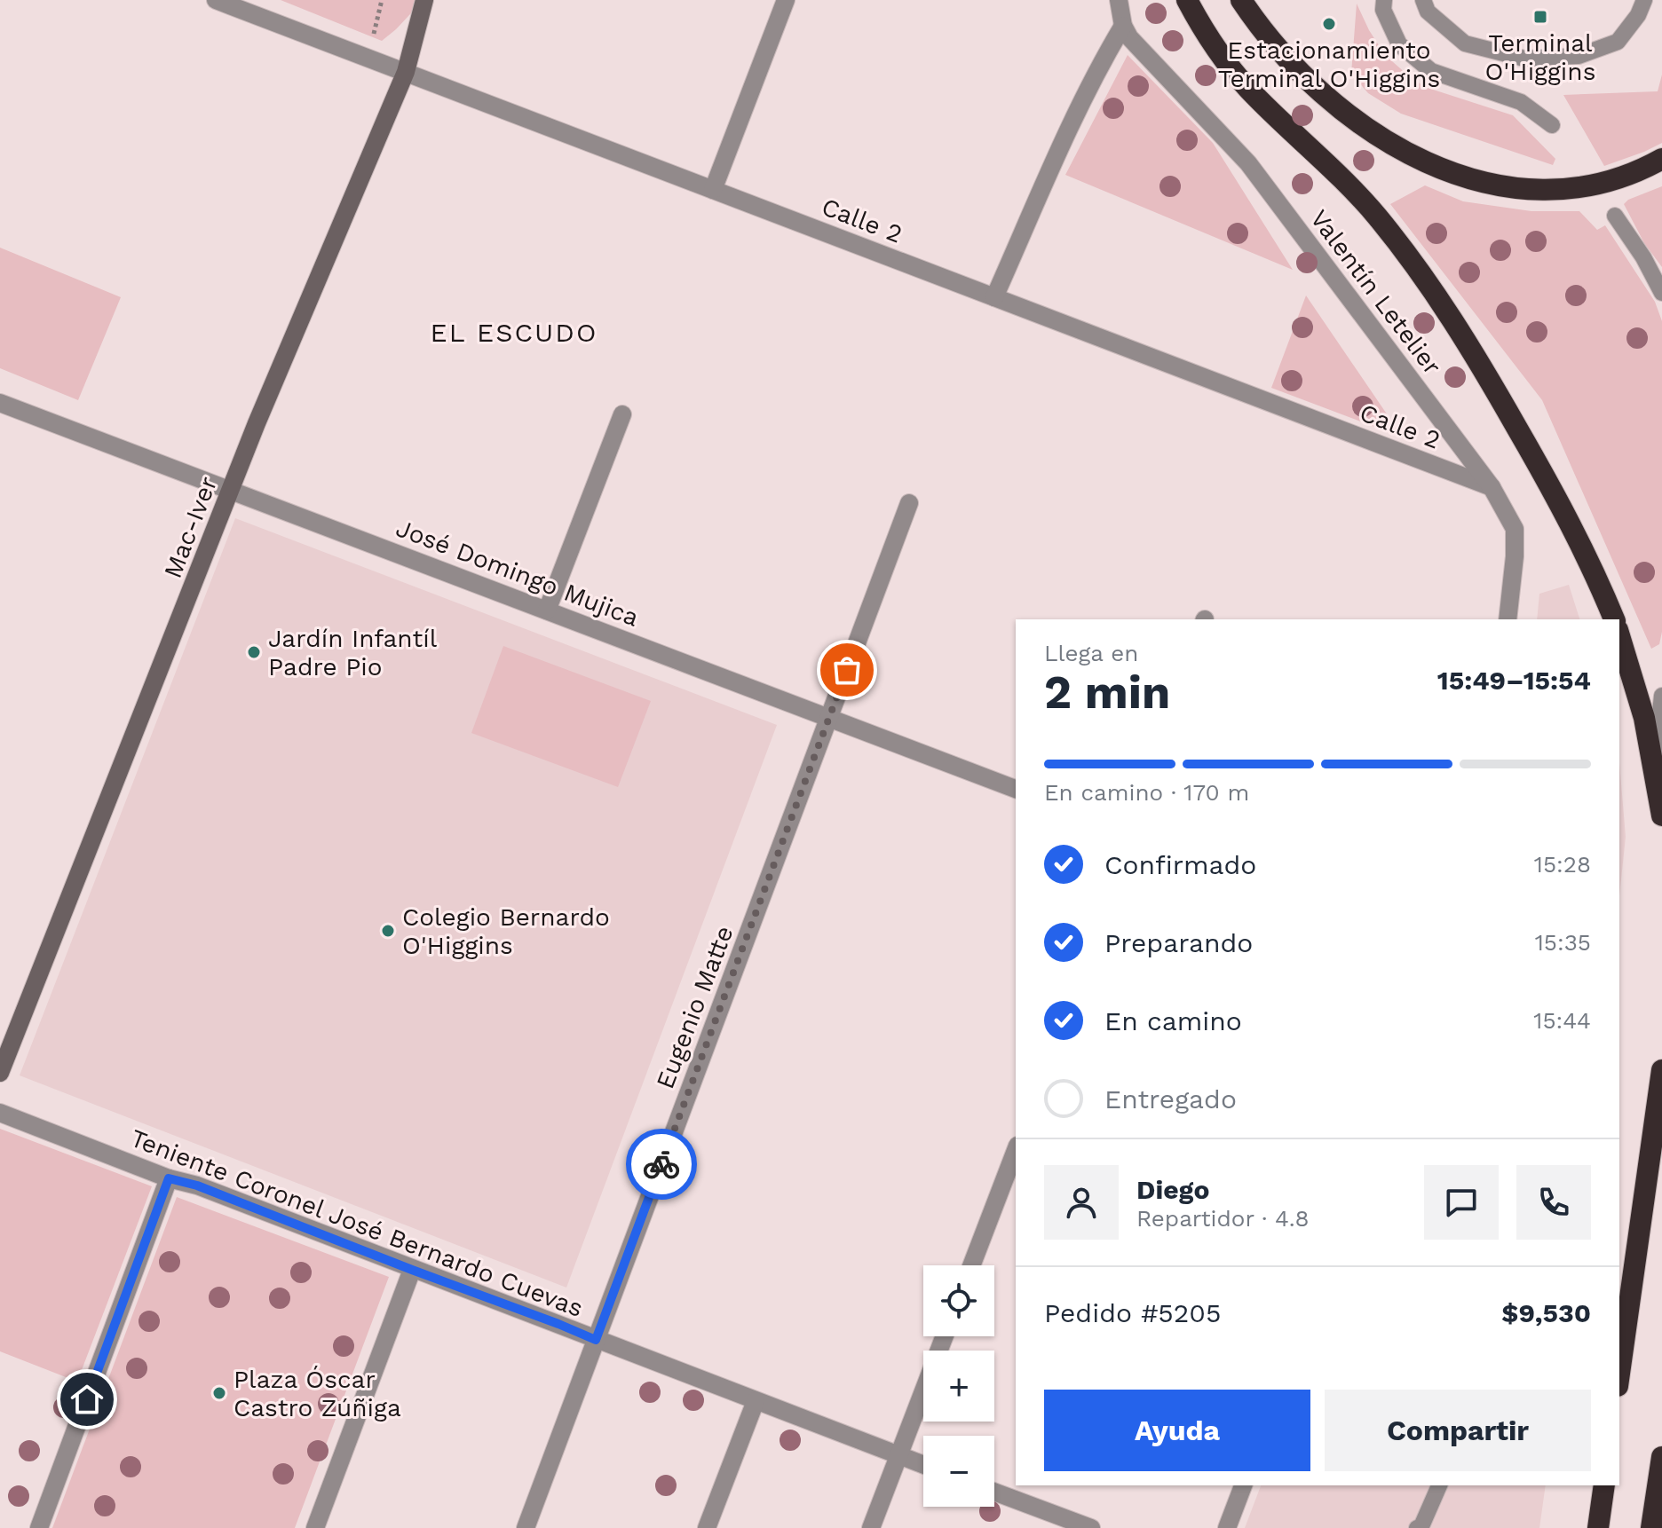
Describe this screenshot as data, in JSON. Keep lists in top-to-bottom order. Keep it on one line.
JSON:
{"streets":{"street":["Calle 2","Valentín Letelier","Mac-Iver","José Domingo Mujica","Eugenio Matte","Teniente Coronel José Bernardo Cuevas"]},"crossings":[["Calle 2","Valentín Letelier"],["Calle 2","Mac-Iver"],["Mac-Iver","José Domingo Mujica"],["José Domingo Mujica","Eugenio Matte"],["Eugenio Matte","Teniente Coronel José Bernardo Cuevas"]],"districts":["EL ESCUDO"],"places":{"transit":["Terminal O'Higgins"],"other":["Estacionamiento Terminal O'Higgins","Jardín Infantíl Padre Pio","Colegio Bernardo O'Higgins","Plaza Óscar Castro Zúñiga"]},"page":{"heading":["2 min","Llega en","15:49–15:54"],"panel":["Diego","Repartidor · 4.8","Pedido #5205","$9,530"],"bar":"En camino · 170 m","list":[["Confirmado","15:28"],["Preparando","15:35"],["En camino","15:44"],"Entregado"],"map_buttons":["+","−"],"buttons":["Ayuda","Compartir"]}}
